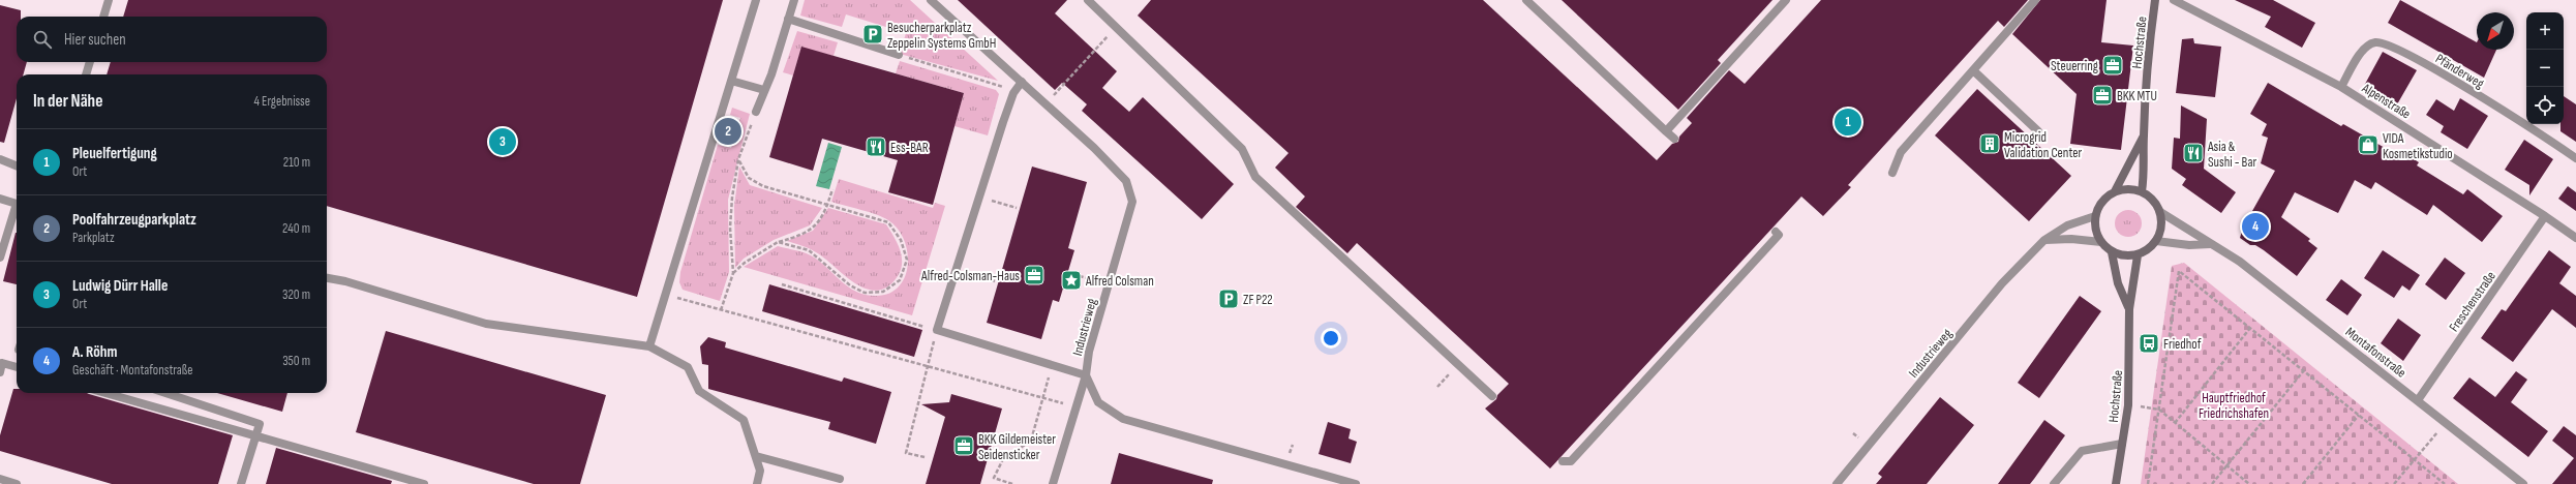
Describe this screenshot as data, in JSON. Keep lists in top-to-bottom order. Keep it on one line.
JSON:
{"streets":{"main road":["Hochstraße"],"street":["Pfänderweg","Alpenstraße","Freschenstraße","Industrieweg","Montafonstraße"]},"crossings":[["Hochstraße","Industrieweg"],["Hochstraße","Montafonstraße"],["Pfänderweg","Alpenstraße"],["Alpenstraße","Freschenstraße"],["Freschenstraße","Montafonstraße"],["Industrieweg","Montafonstraße"]],"parks":["Hauptfriedhof Friedrichshafen"],"places":{"parking":["Besucherparkplatz Zeppelin Systems GmbH","ZF P22"],"office":["Steuerring","BKK MTU","Alfred-Colsman-Haus","BKK Gildemeister Seidensticker"],"building":["Microgrid Validation Center"],"shop":["VIDA Kosmetikstudio"],"restaurant":["Ess-BAR","Asia & Sushi - Bar"],"place":["Alfred Colsman"],"bus stop":["Friedhof"]},"north":"bottom left","page":{"map_buttons":["+","−"],"search":"Hier suchen","heading":["In der Nähe","4 Ergebnisse"],"pins":["1","2","3","4"],"list":[{"mark":"1","name":"Pleuelfertigung","note":"Ort","value":"210 m"},{"mark":"2","name":"Poolfahrzeugparkplatz","note":"Parkplatz","value":"240 m"},{"mark":"3","name":"Ludwig Dürr Halle","note":"Ort","value":"320 m"},{"mark":"4","name":"A. Röhm","note":"Geschäft · Montafonstraße","value":"350 m"}]}}
